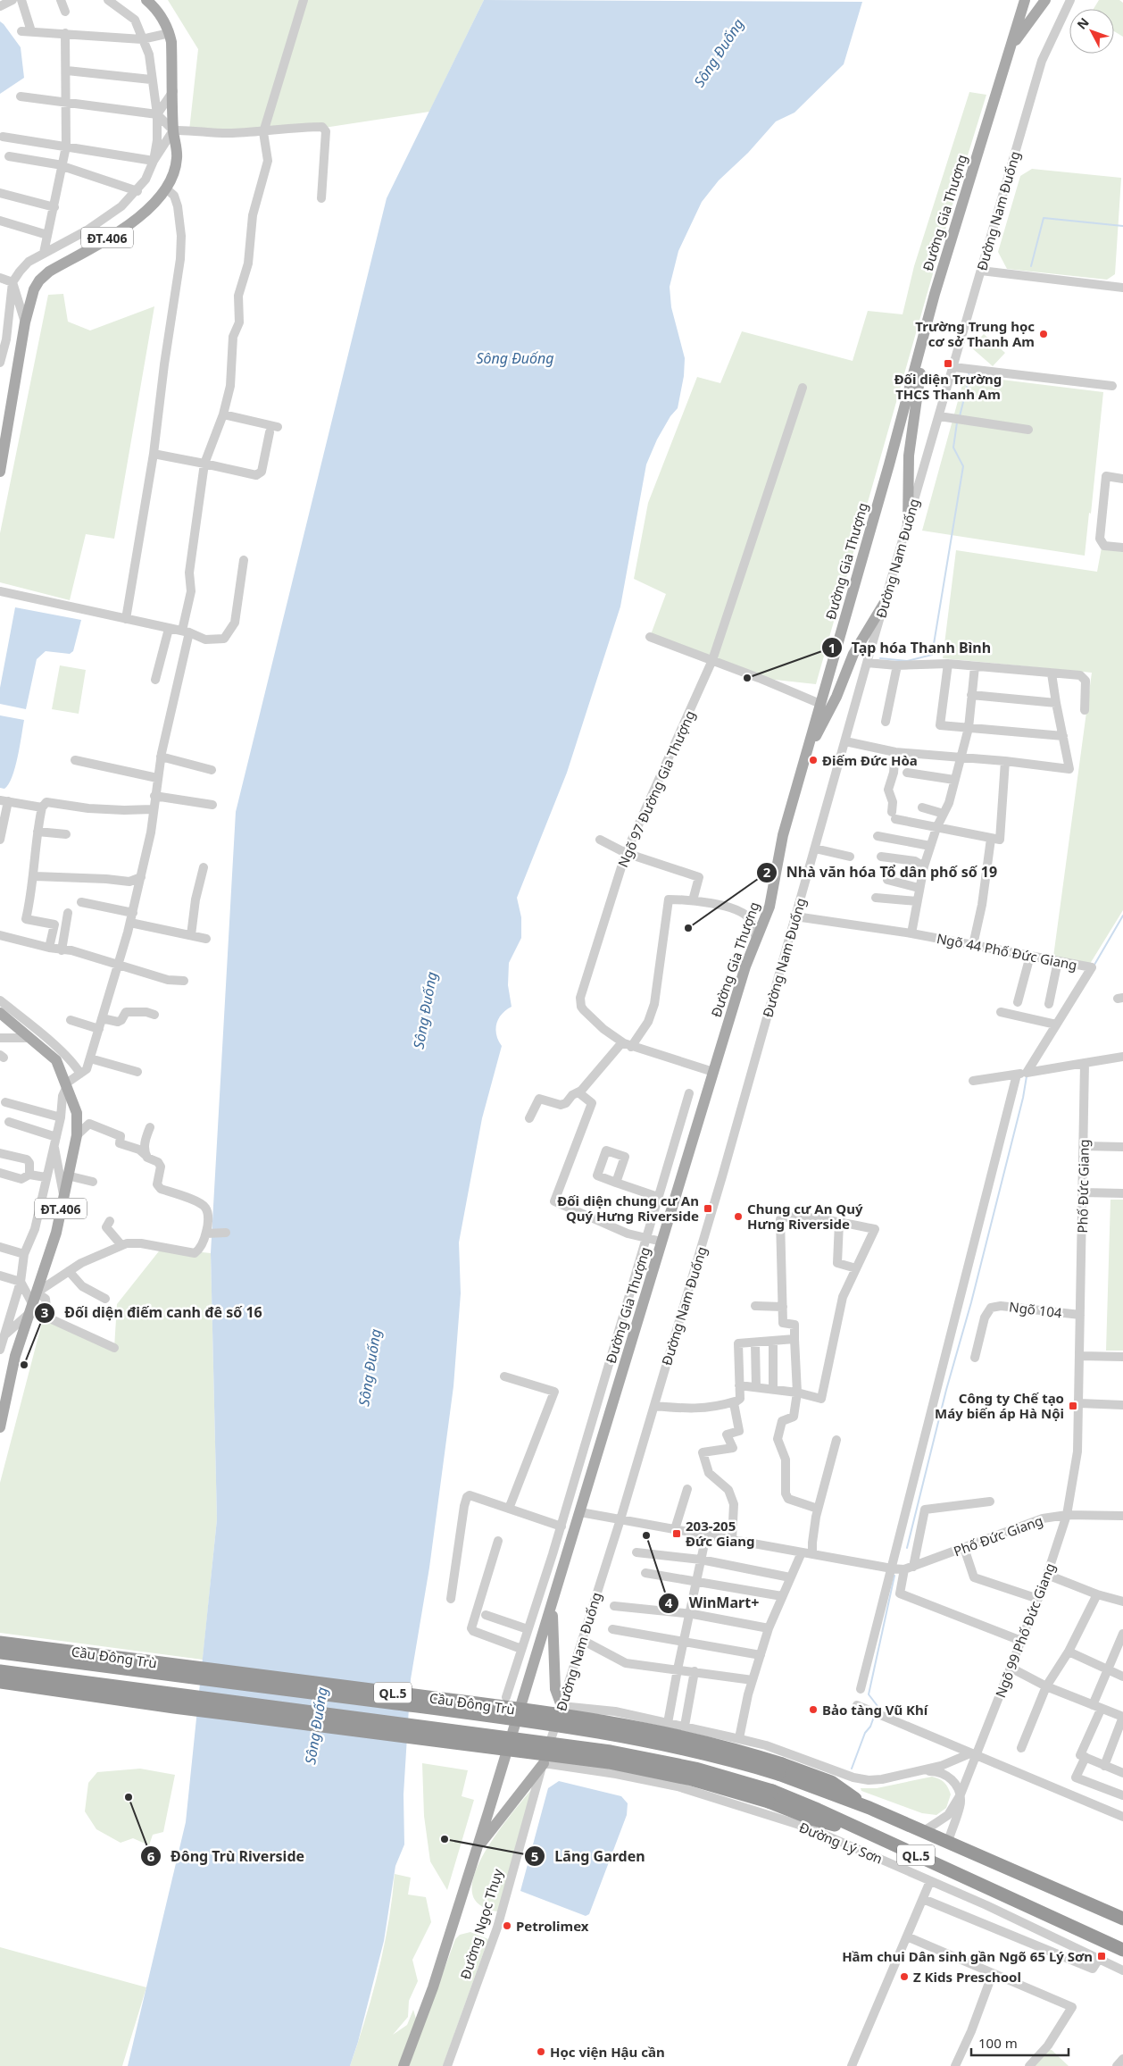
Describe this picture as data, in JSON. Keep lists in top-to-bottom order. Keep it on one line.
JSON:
{"streets":{"highway":["Cầu Đông Trù","QL.5","Đường Lý Sơn"],"main road":["Đường Gia Thượng","ĐT.406","Đường Ngọc Thụy"],"street":["Đường Nam Đuống","Ngõ 97 Đường Gia Thượng","Ngõ 44 Phố Đức Giang","Phố Đức Giang","Ngõ 104","Ngõ 99 Phố Đức Giang"]},"crossings":[["Đường Nam Đuống","Ngõ 44 Phố Đức Giang"],["Đường Nam Đuống","Phố Đức Giang"],["Đường Nam Đuống","Đường Lý Sơn"],["Đường Nam Đuống","Đường Ngọc Thụy"],["Đường Gia Thượng","Ngõ 97 Đường Gia Thượng"],["Đường Gia Thượng","Phố Đức Giang"],["Đường Gia Thượng","Đường Ngọc Thụy"],["Phố Đức Giang","Ngõ 104"],["Phố Đức Giang","Ngõ 99 Phố Đức Giang"],["Cầu Đông Trù","QL.5"],["QL.5","Đường Lý Sơn"],["Đường Lý Sơn","Đường Ngọc Thụy"]],"water":["Sông Đuống"],"places":{"other":["Trường Trung học cơ sở Thanh Am","Tạp hóa Thanh Bình","Điếm Đức Hòa","Nhà văn hóa Tổ dân phố số 19","Chung cư An Quý Hưng Riverside","Đối diện điếm canh đê số 16","WinMart+","Bảo tàng Vũ Khí","Đông Trù Riverside","Lãng Garden","Petrolimex","Z Kids Preschool","Học viện Hậu cần"],"transit":["Đối diện Trường THCS Thanh Am","Đối diện chung cư An Quý Hưng Riverside","Công ty Chế tạo Máy biến áp Hà Nội","203-205 Đức Giang","Hầm chui Dân sinh gần Ngõ 65 Lý Sơn"]},"scale_bar":"100 m","north":"top left"}
